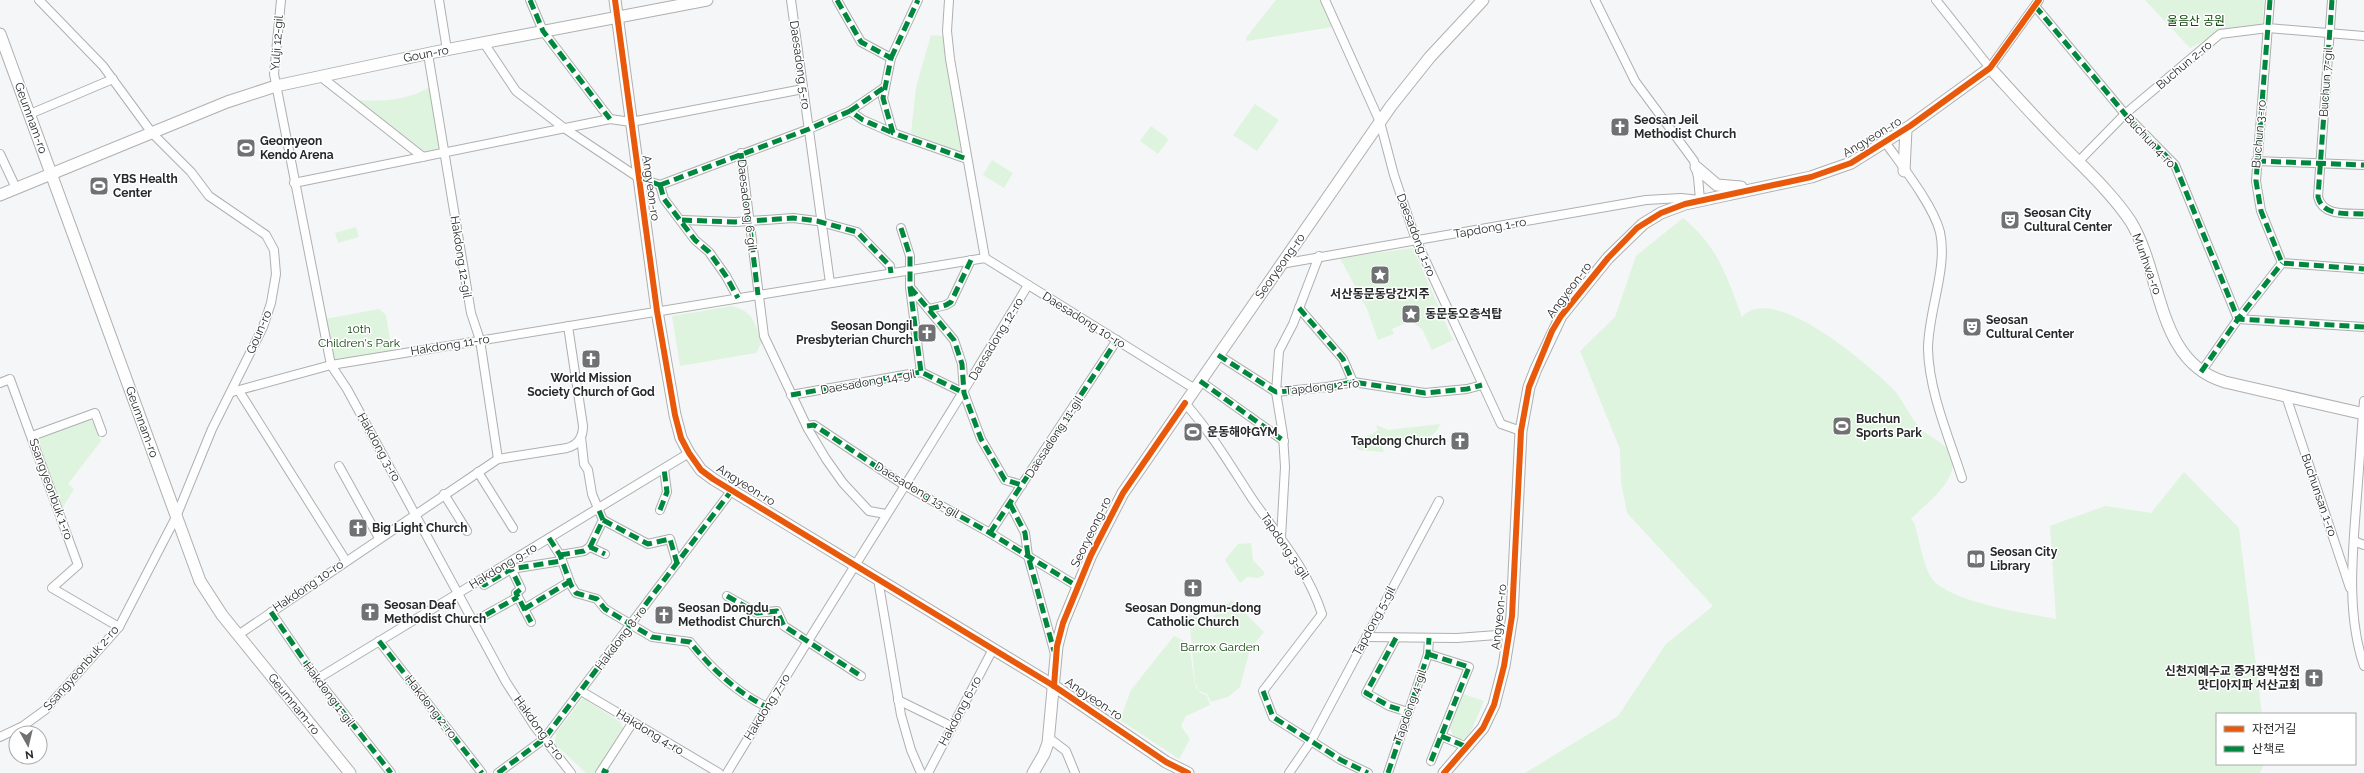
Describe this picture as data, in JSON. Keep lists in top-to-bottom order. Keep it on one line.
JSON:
{"streets":{"street":["Yulji 12-gil","Goun-ro","Daesadong 5-ro","Buchun 2-ro","Buchun 7-gil","Geumnam-ro","Buchun 3-ro","Angyeon-ro","Buchun 4-ro","Daesadong 6-gil","Tapdong 1-ro","Daesadong 1-ro","Hakdong 12-gil","Munhwa-ro","Seoryeong-ro","Daesadong 10-ro","Daesadong 12-ro","Hakdong 11-ro","Daesadong 14-gil","Tapdong 2-ro","Daesadong 11-gil","Hakdong 3-ro","Ssangyeonbuk 1-ro","Daesadong 13-gil","Buchunsan 1-ro","Tapdong 3-gil","Hakdong 9-ro","Hakdong 10-ro","Tapdong 5-gil","Hakdong 8-ro","Ssangyeonbuk 2-ro","Hakdong 1-gil","Tapdong 4-gil","Hakdong 2-ro","Hakdong 7-ro","Hakdong 6-ro","Hakdong 4-ro"]},"crossings":[["Yulji 12-gil","Goun-ro"],["Yulji 12-gil","Hakdong 3-ro"],["Goun-ro","Geumnam-ro"],["Goun-ro","Angyeon-ro"],["Goun-ro","Hakdong 12-gil"],["Goun-ro","Hakdong 11-ro"],["Goun-ro","Hakdong 3-ro"],["Buchun 2-ro","Buchun 7-gil"],["Buchun 2-ro","Buchun 3-ro"],["Buchun 2-ro","Buchun 4-ro"],["Buchun 2-ro","Munhwa-ro"],["Geumnam-ro","Hakdong 10-ro"],["Geumnam-ro","Ssangyeonbuk 2-ro"],["Angyeon-ro","Tapdong 1-ro"],["Angyeon-ro","Daesadong 1-ro"],["Angyeon-ro","Munhwa-ro"],["Angyeon-ro","Seoryeong-ro"],["Angyeon-ro","Daesadong 12-ro"],["Angyeon-ro","Hakdong 11-ro"],["Angyeon-ro","Hakdong 9-ro"],["Angyeon-ro","Hakdong 8-ro"],["Angyeon-ro","Hakdong 7-ro"],["Angyeon-ro","Hakdong 6-ro"],["Tapdong 1-ro","Daesadong 1-ro"],["Tapdong 1-ro","Seoryeong-ro"],["Daesadong 1-ro","Seoryeong-ro"],["Daesadong 1-ro","Tapdong 2-ro"],["Hakdong 12-gil","Hakdong 11-ro"],["Hakdong 12-gil","Hakdong 10-ro"],["Munhwa-ro","Buchunsan 1-ro"],["Seoryeong-ro","Daesadong 10-ro"],["Seoryeong-ro","Tapdong 2-ro"],["Seoryeong-ro","Daesadong 13-gil"],["Seoryeong-ro","Tapdong 3-gil"],["Daesadong 10-ro","Daesadong 12-ro"],["Daesadong 10-ro","Daesadong 11-gil"],["Daesadong 12-ro","Daesadong 14-gil"],["Daesadong 12-ro","Daesadong 11-gil"],["Daesadong 12-ro","Daesadong 13-gil"],["Daesadong 12-ro","Hakdong 7-ro"],["Hakdong 11-ro","Hakdong 3-ro"],["Daesadong 11-gil","Daesadong 13-gil"],["Hakdong 3-ro","Hakdong 9-ro"],["Hakdong 3-ro","Hakdong 10-ro"],["Hakdong 3-ro","Hakdong 8-ro"],["Ssangyeonbuk 1-ro","Ssangyeonbuk 2-ro"],["Tapdong 3-gil","Tapdong 5-gil"],["Hakdong 9-ro","Hakdong 1-gil"],["Hakdong 9-ro","Hakdong 2-ro"],["Hakdong 10-ro","Hakdong 1-gil"],["Hakdong 8-ro","Hakdong 4-ro"]],"parks":["울음산 공원","10th Children's Park","Barrox Garden"],"places":{"church":["Seosan Jeil Methodist Church","Seosan Dongil Presbyterian Church","World Mission Society Church of God","Tapdong Church","Big Light Church","Seosan Dongmun-dong Catholic Church","Seosan Deaf Methodist Church","Seosan Dongdu Methodist Church","신천지예수교 증거장막성전 맛디아지파 서산교회"],"sports":["Geomyeon Kendo Arena","YBS Health Center","Buchun Sports Park","운동해야GYM"],"theatre":["Seosan City Cultural Center","Seosan Cultural Center"],"place":["서산동문동당간지주","동문동오층석탑"],"library":["Seosan City Library"]},"legend":["자전거길","산책로"],"north":"bottom"}
